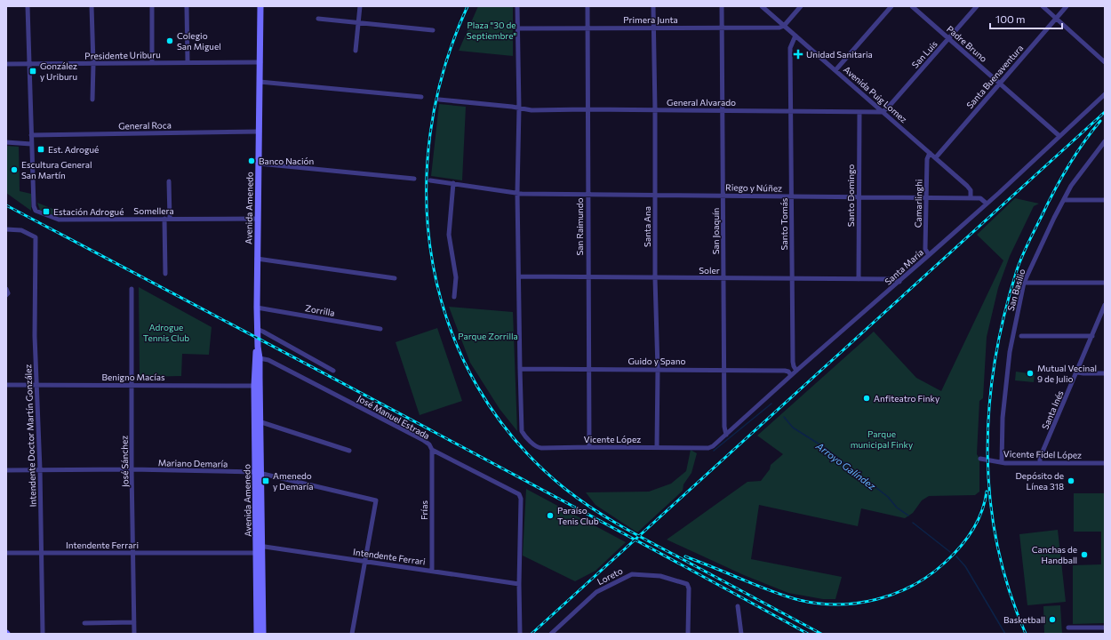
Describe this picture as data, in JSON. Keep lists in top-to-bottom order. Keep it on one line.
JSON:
{"streets":{"street":["Primera Junta","Padre Bruno","San Luis","Presidente Uriburu","Santa Buenaventura","Avenida Puig Lomez","General Alvarado","General Roca","Riego y Núñez","Santo Domingo","Camarlinghi","Avenida Amenedo","Somellera","Santo Tomás","San Raimundo","Santa Ana","San Joaquín","Santa María","Soler","San Basilio","Zorrilla","Guido y Spano","Benigno Macías","Santa Inés","José Manuel Estrada","Intendente Doctor Martín González","Vicente López","Vicente Fidel López","José Sánchez","Mariano Demaría","Frías","Intendente Ferrari","Loreto"]},"crossings":[["Primera Junta","Avenida Puig Lomez"],["Primera Junta","San Raimundo"],["Primera Junta","Santa Ana"],["Primera Junta","San Joaquín"],["Padre Bruno","San Luis"],["Padre Bruno","Santa Buenaventura"],["Padre Bruno","Santa María"],["San Luis","Avenida Puig Lomez"],["San Luis","General Alvarado"],["Presidente Uriburu","Avenida Amenedo"],["Santa Buenaventura","Avenida Puig Lomez"],["Avenida Puig Lomez","General Alvarado"],["Avenida Puig Lomez","Riego y Núñez"],["Avenida Puig Lomez","Camarlinghi"],["Avenida Puig Lomez","Santo Tomás"],["General Alvarado","Santo Domingo"],["General Alvarado","Santo Tomás"],["General Alvarado","San Raimundo"],["General Alvarado","Santa Ana"],["General Alvarado","San Joaquín"],["General Roca","Avenida Amenedo"],["Riego y Núñez","Santo Domingo"],["Riego y Núñez","Camarlinghi"],["Riego y Núñez","Santo Tomás"],["Riego y Núñez","San Raimundo"],["Riego y Núñez","Santa Ana"],["Riego y Núñez","San Joaquín"],["Riego y Núñez","Santa María"],["Santo Domingo","Soler"],["Camarlinghi","Santa María"],["Avenida Amenedo","Somellera"],["Avenida Amenedo","Zorrilla"],["Avenida Amenedo","Benigno Macías"],["Avenida Amenedo","José Manuel Estrada"],["Avenida Amenedo","Mariano Demaría"],["Avenida Amenedo","Intendente Ferrari"],["Santo Tomás","Santa María"],["Santo Tomás","Soler"],["San Raimundo","Soler"],["San Raimundo","Guido y Spano"],["San Raimundo","Vicente López"],["Santa Ana","Soler"],["Santa Ana","Guido y Spano"],["Santa Ana","Vicente López"],["San Joaquín","Santa María"],["San Joaquín","Soler"],["San Joaquín","Guido y Spano"],["Santa María","Soler"],["Santa María","Guido y Spano"],["Santa María","Vicente López"],["San Basilio","Vicente Fidel López"],["Guido y Spano","Vicente López"],["Benigno Macías","Intendente Doctor Martín González"],["Benigno Macías","José Sánchez"],["Santa Inés","Vicente Fidel López"],["José Manuel Estrada","Frías"],["José Manuel Estrada","Intendente Ferrari"],["Intendente Doctor Martín González","Mariano Demaría"],["Intendente Doctor Martín González","Intendente Ferrari"],["José Sánchez","Mariano Demaría"],["José Sánchez","Intendente Ferrari"],["Mariano Demaría","Intendente Ferrari"],["Frías","Intendente Ferrari"]],"water":["Arroyo Galíndez"],"parks":["Plaza \"30 de Septiembre\"","Adrogue Tennis Club","Parque Zorrilla","Parque municipal Finky"],"places":{"other":["Colegio San Miguel","Banco Nación","Escultura General San Martín","Mutual Vecinal 9 de Julio","Anfiteatro Finky","Depósito de Línea 318","Paraíso Tenis Club","Canchas de Handball","Basketball"],"health":["Unidad Sanitaria"],"transit":["González y Uriburu","Est. Adrogué","Estación Adrogué","Amenedo y Demaría"]},"scale_bar":"100 m"}
